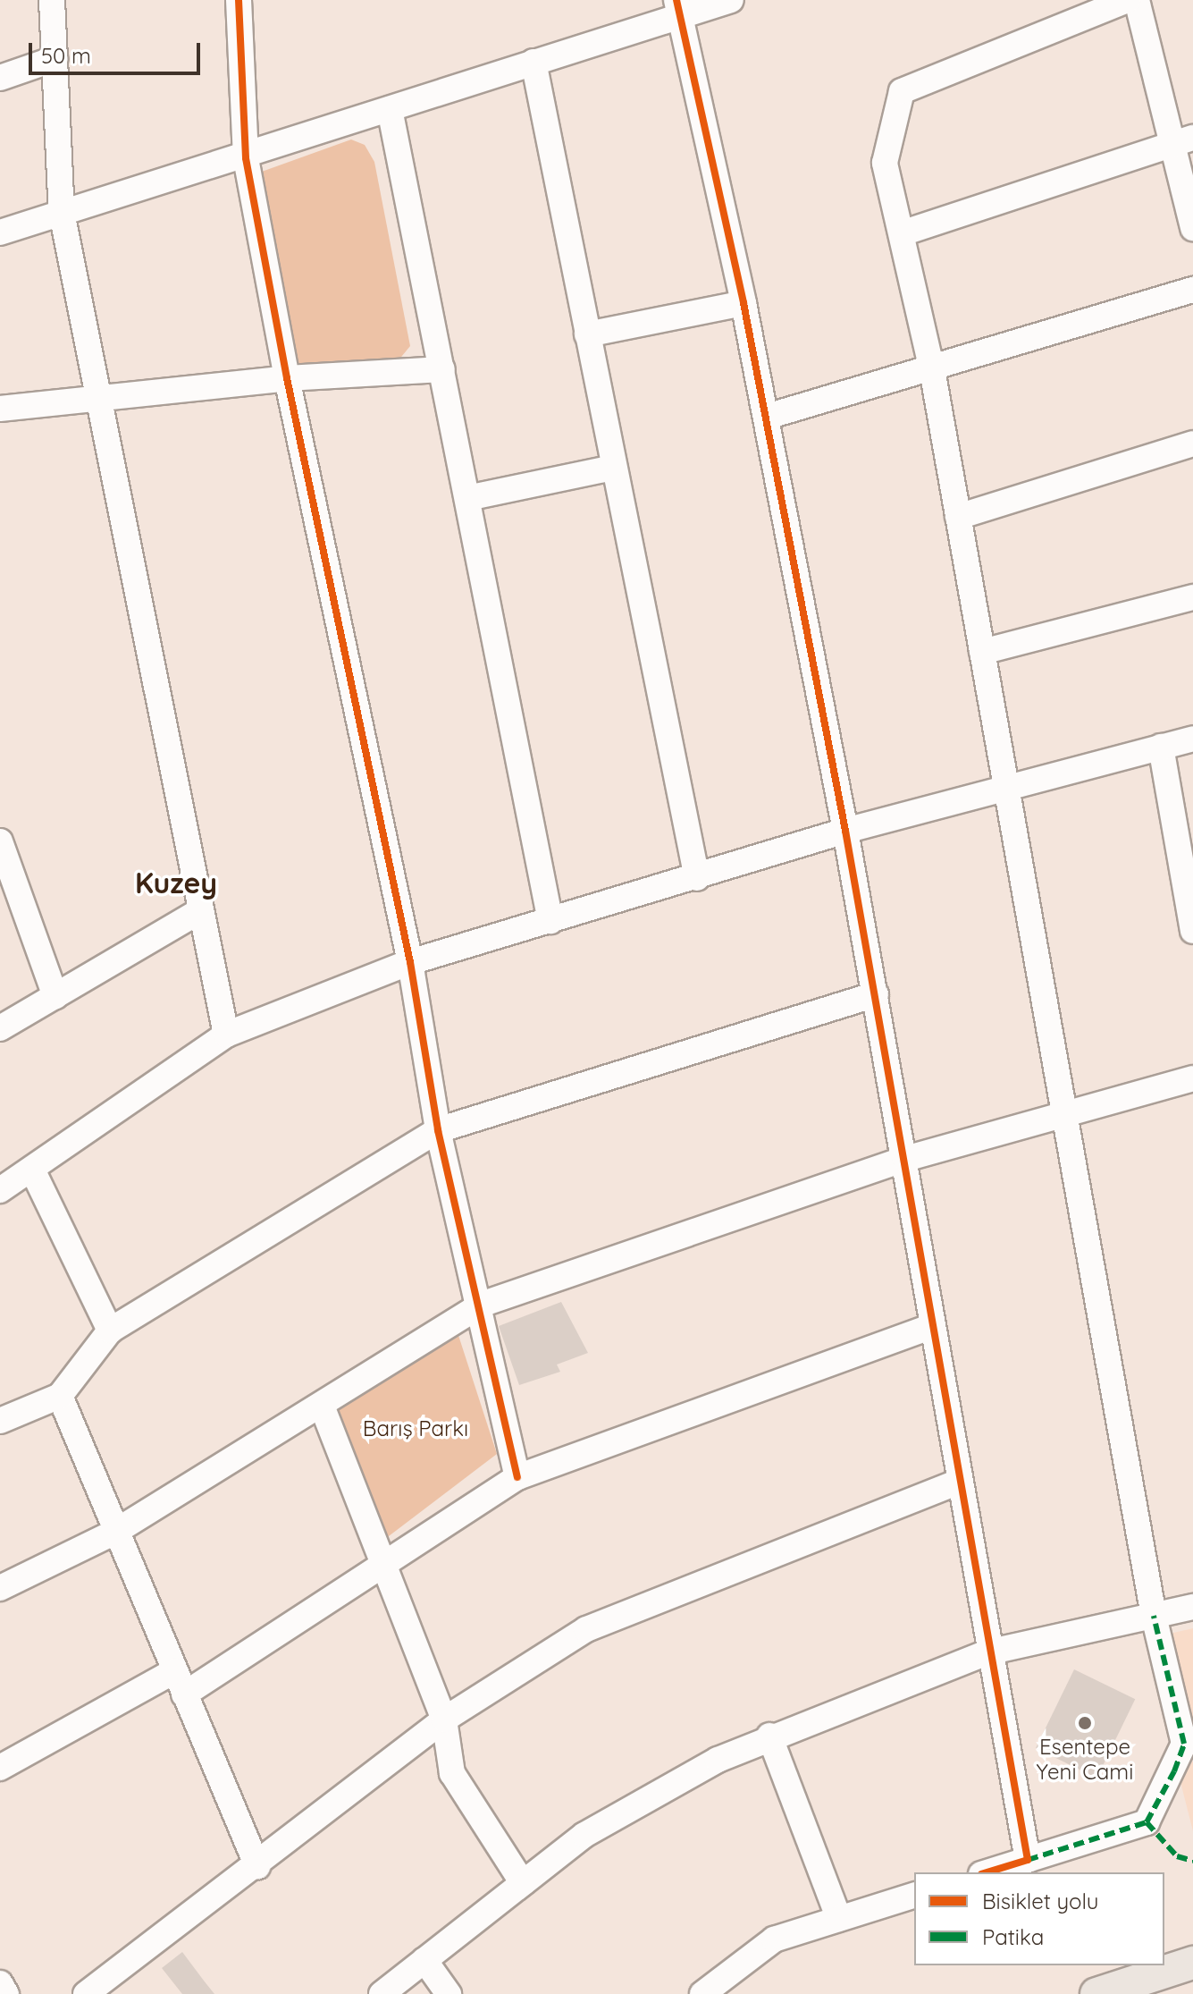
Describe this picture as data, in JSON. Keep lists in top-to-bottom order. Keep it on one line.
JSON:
{"districts":["Kuzey"],"parks":["Barış Parkı"],"places":["Esentepe Yeni Cami"],"legend":["Bisiklet yolu","Patika"],"scale_bar":"50 m"}
